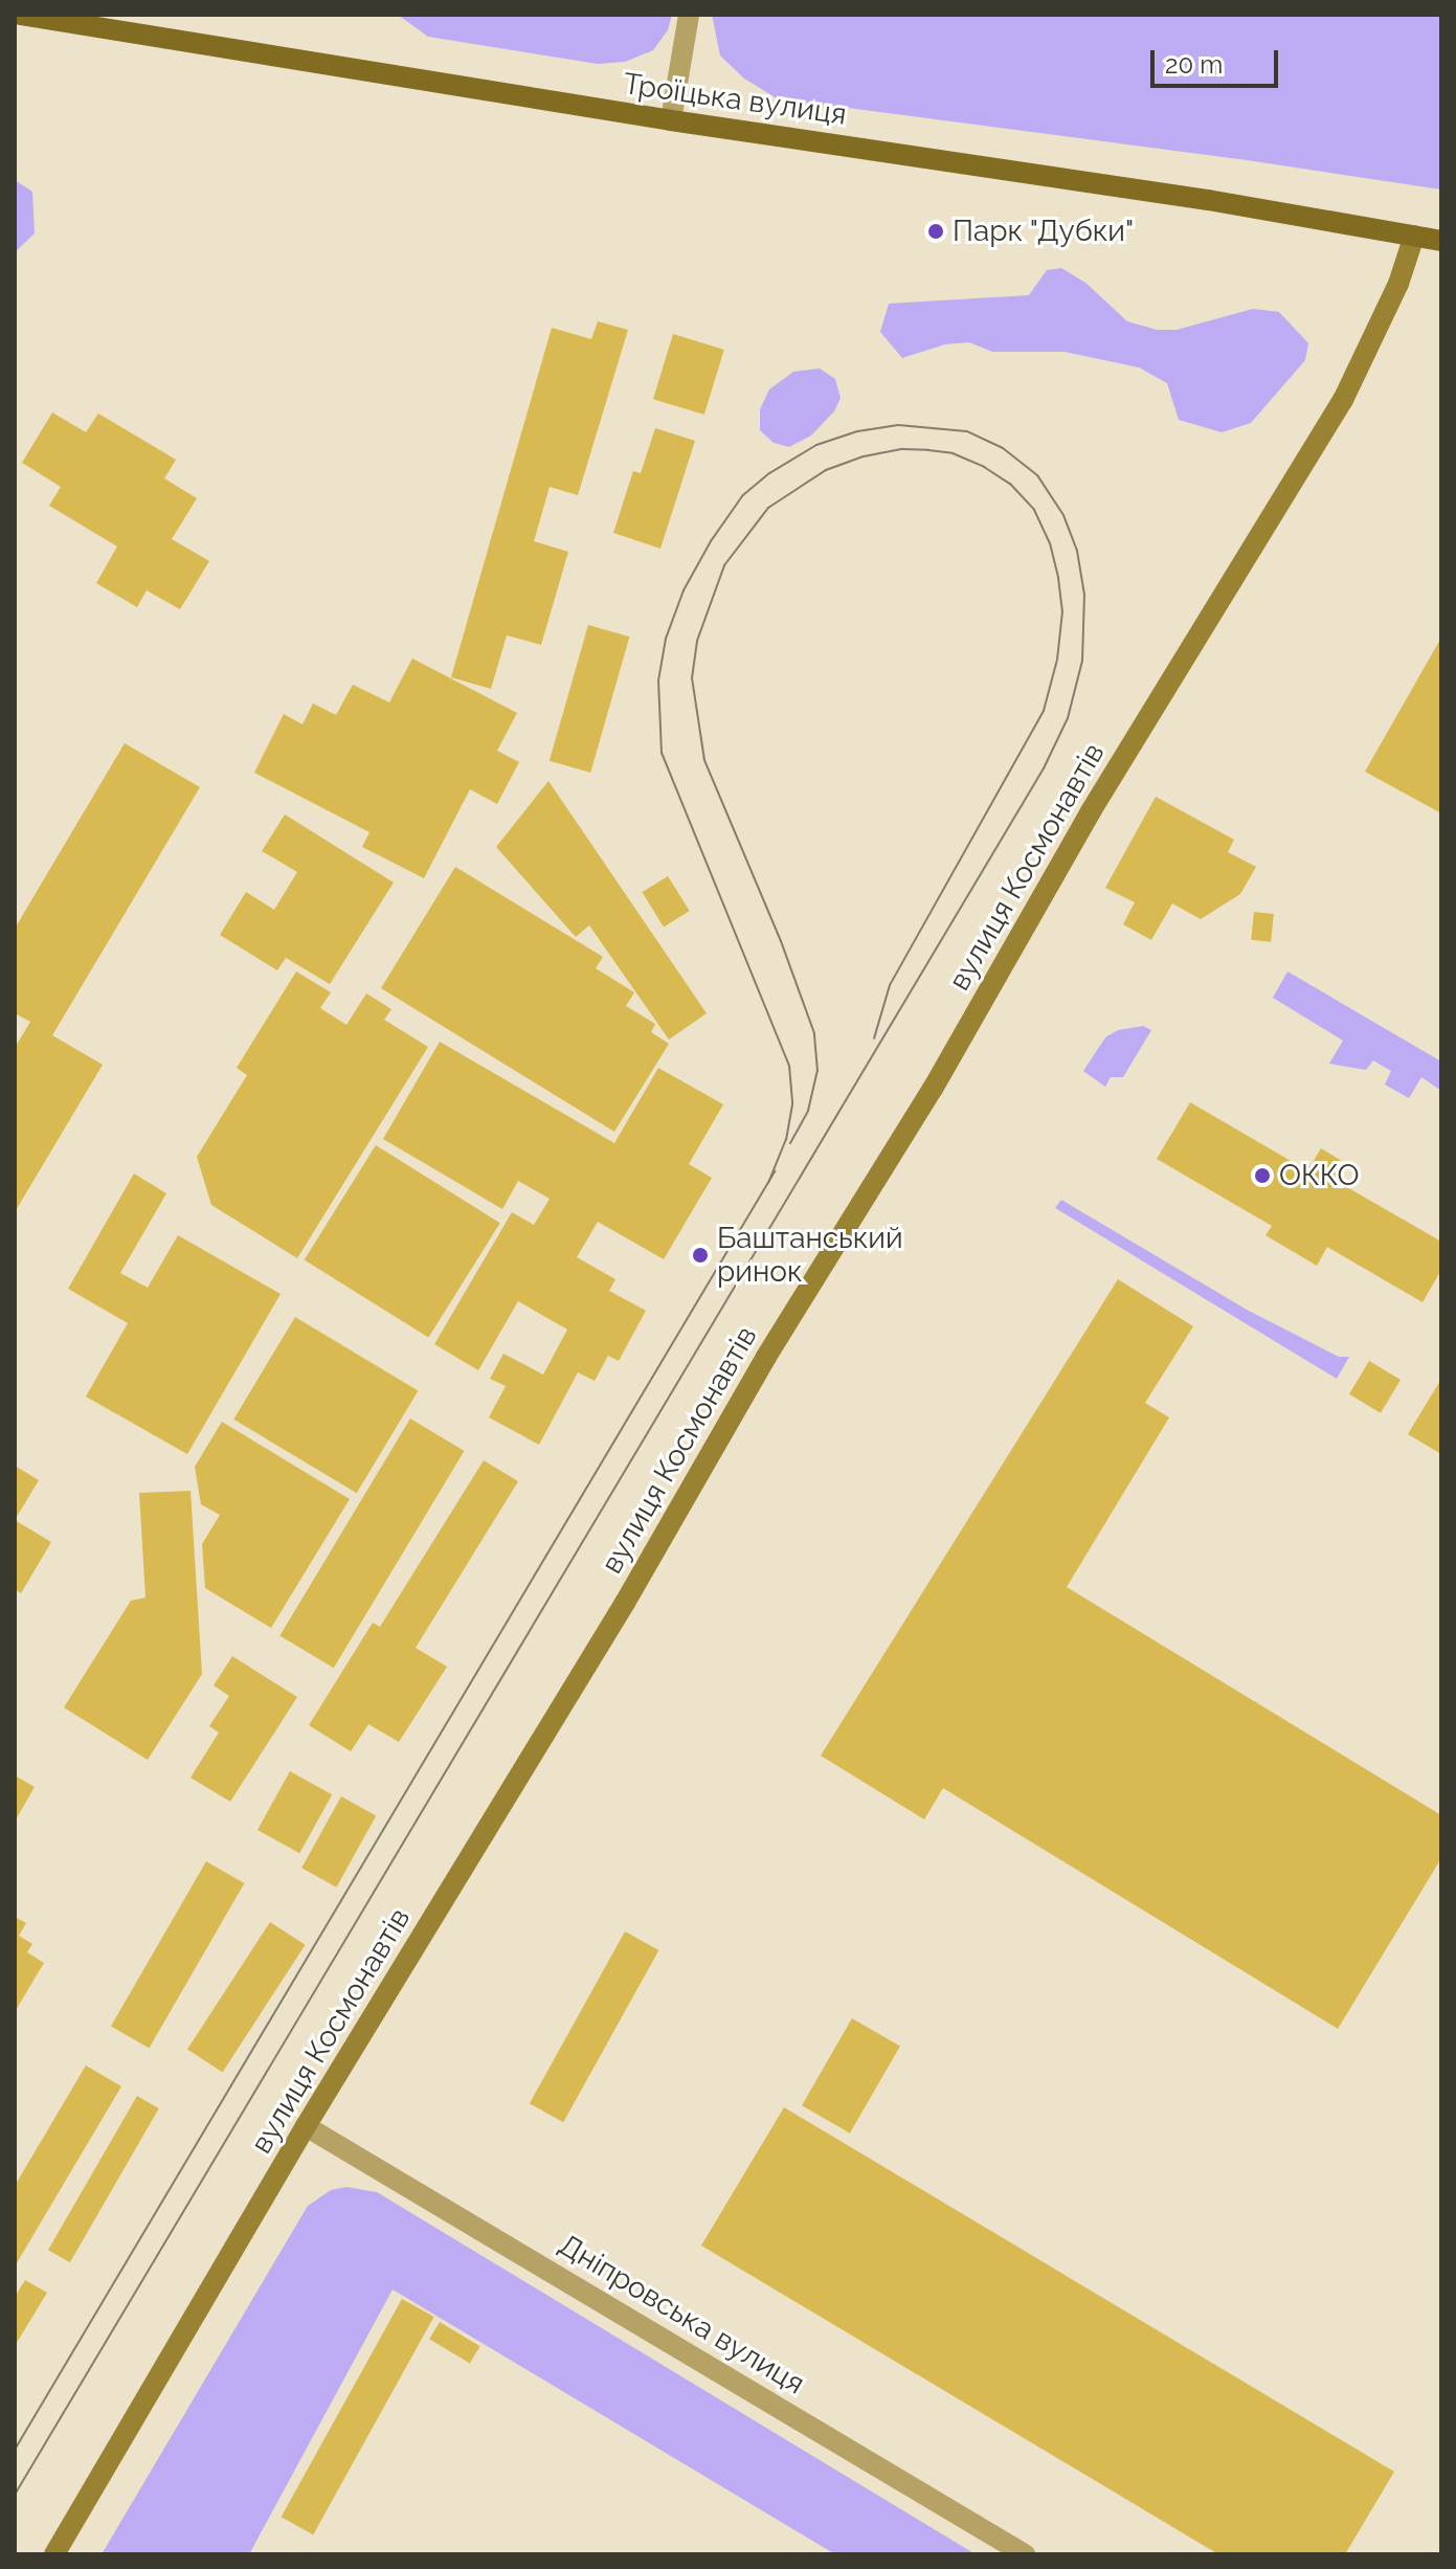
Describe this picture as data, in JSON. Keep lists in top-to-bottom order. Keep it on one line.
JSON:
{"streets":{"main road":["Троїцька вулиця","вулиця Космонавтів"],"street":["Дніпровська вулиця"]},"crossings":[["Троїцька вулиця","вулиця Космонавтів"],["вулиця Космонавтів","Дніпровська вулиця"]],"places":["Парк \"Дубки\"","ОККО","Баштанський ринок"],"scale_bar":"20 m"}
